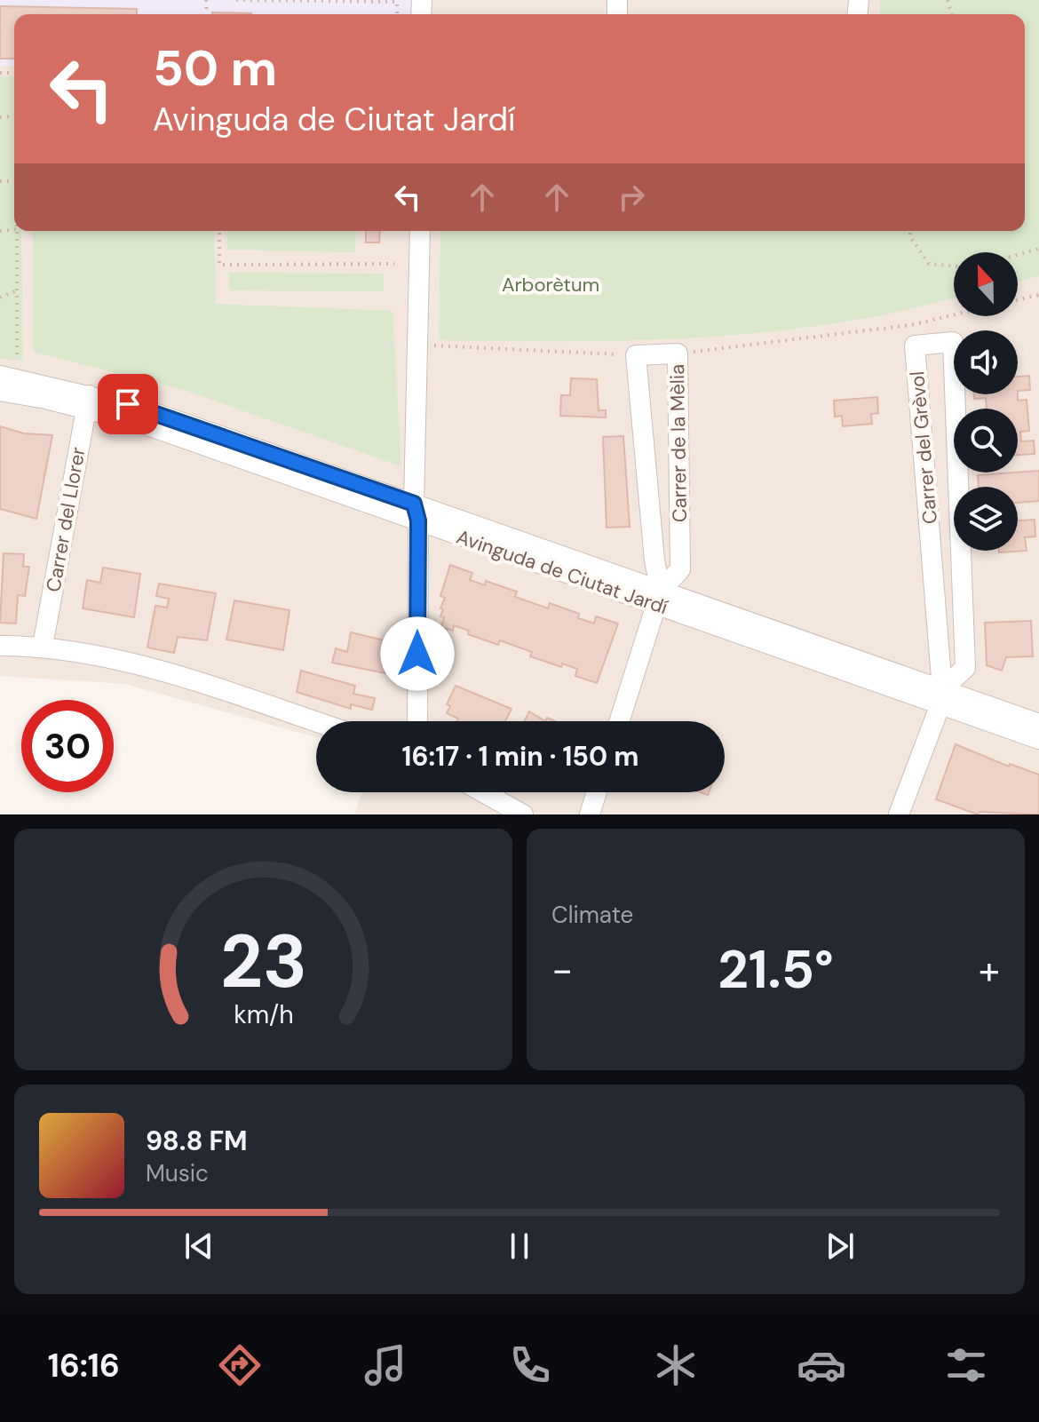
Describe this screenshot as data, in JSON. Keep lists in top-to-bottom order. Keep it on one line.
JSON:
{"streets":{"street":["Carrer de la Mèlia","Carrer del Grèvol","Carrer del Llorer","Avinguda de Ciutat Jardí"]},"crossings":[["Carrer de la Mèlia","Avinguda de Ciutat Jardí"],["Carrer del Grèvol","Avinguda de Ciutat Jardí"],["Carrer del Llorer","Avinguda de Ciutat Jardí"]],"parks":["Arborètum"],"north":"top","page":{"turn":["50 m","Avinguda de Ciutat Jardí"],"limit":"30","trip":"16:17 · 1 min · 150 m","tile":"Climate","heat":["−","21.5°","+"],"song":["98.8 FM","Music"],"tabs":"16:16","gauge":["23","km/h"]}}
